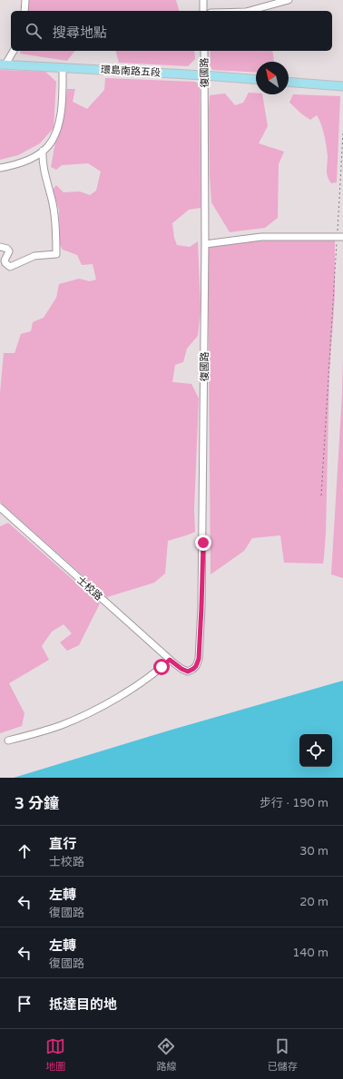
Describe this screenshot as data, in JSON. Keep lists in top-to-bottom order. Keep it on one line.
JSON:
{"streets":{"main road":["環島南路五段"],"street":["復國路","士校路"]},"crossings":[["環島南路五段","復國路"],["復國路","士校路"]],"north":"top left","page":{"search":"搜尋地點","heading":["3 分鐘","步行 · 190 m"],"list":[["直行","士校路","30 m"],["左轉","復國路","20 m"],["左轉","復國路","140 m"],"抵達目的地"],"nav":["地圖","路線","已儲存"]}}
